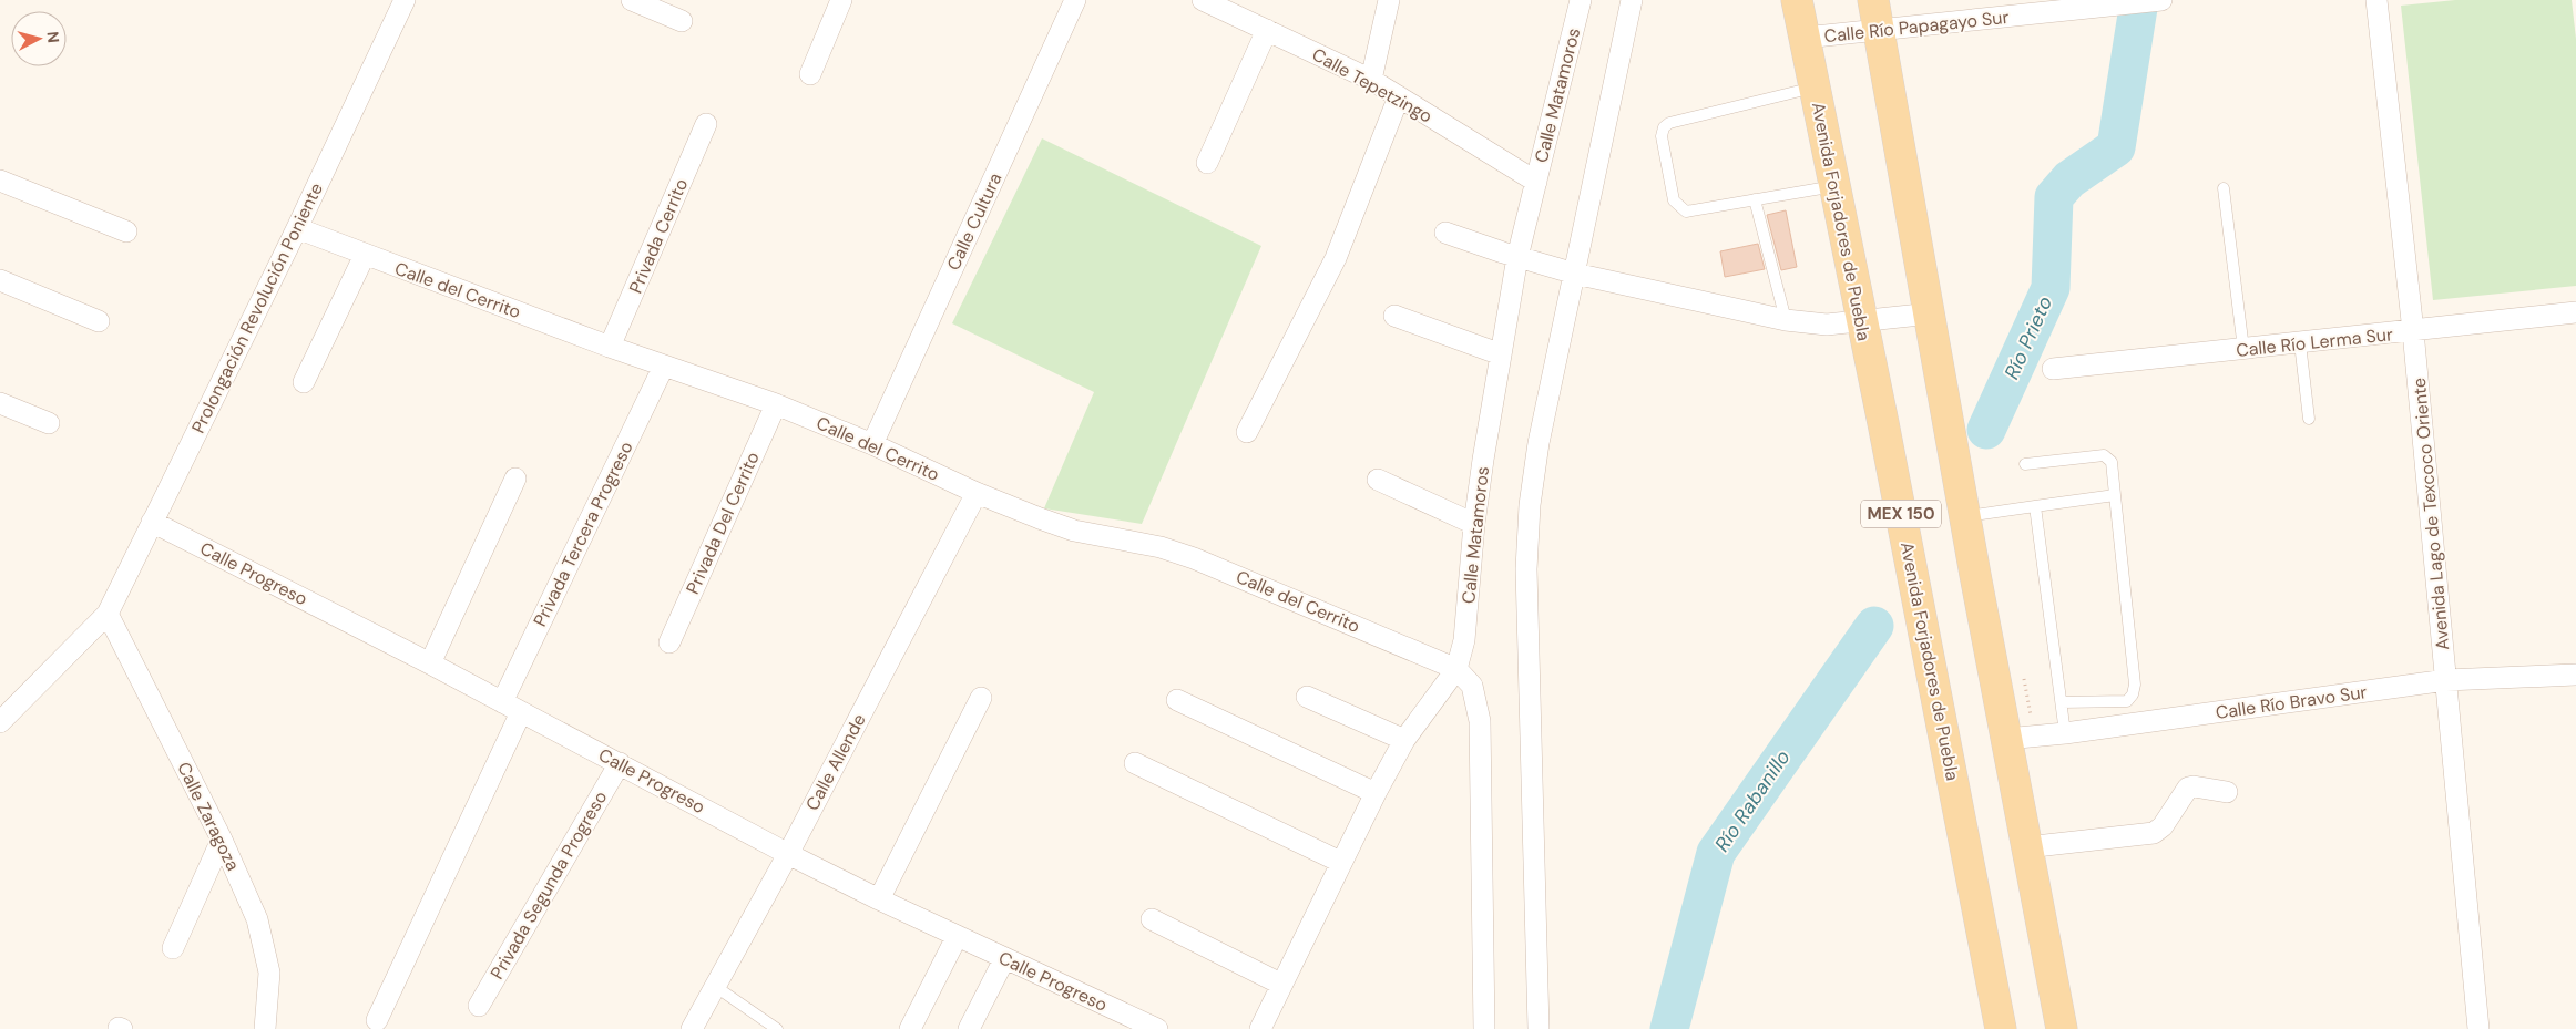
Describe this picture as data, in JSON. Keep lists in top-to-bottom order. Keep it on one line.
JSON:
{"streets":{"main road":["Avenida Forjadores de Puebla","MEX 150"],"street":["Calle Río Papagayo Sur","Calle Tepetzingo","Calle Matamoros","Calle Cultura","Privada Cerrito","Calle del Cerrito","Prolongación Revolución Poniente","Calle Río Lerma Sur","Avenida Lago de Texcoco Oriente","Privada Del Cerrito","Privada Tercera Progreso","Calle Progreso","Calle Río Bravo Sur","Calle Allende","Calle Zaragoza","Privada Segunda Progreso"]},"crossings":[["Calle Río Papagayo Sur","Avenida Forjadores de Puebla"],["Calle Río Papagayo Sur","MEX 150"],["Calle Tepetzingo","Calle Matamoros"],["Calle Matamoros","Calle del Cerrito"],["Calle Cultura","Calle del Cerrito"],["Privada Cerrito","Calle del Cerrito"],["Calle del Cerrito","Prolongación Revolución Poniente"],["Calle del Cerrito","Privada Del Cerrito"],["Calle del Cerrito","Privada Tercera Progreso"],["Calle del Cerrito","Calle Allende"],["Prolongación Revolución Poniente","Calle Progreso"],["Prolongación Revolución Poniente","Calle Zaragoza"],["Calle Río Lerma Sur","Avenida Lago de Texcoco Oriente"],["MEX 150","Calle Río Bravo Sur"],["Avenida Lago de Texcoco Oriente","Calle Río Bravo Sur"],["Privada Tercera Progreso","Calle Progreso"],["Calle Progreso","Calle Allende"],["Calle Progreso","Privada Segunda Progreso"]],"water":["Río Prieto","Río Rabanillo"],"north":"right"}
